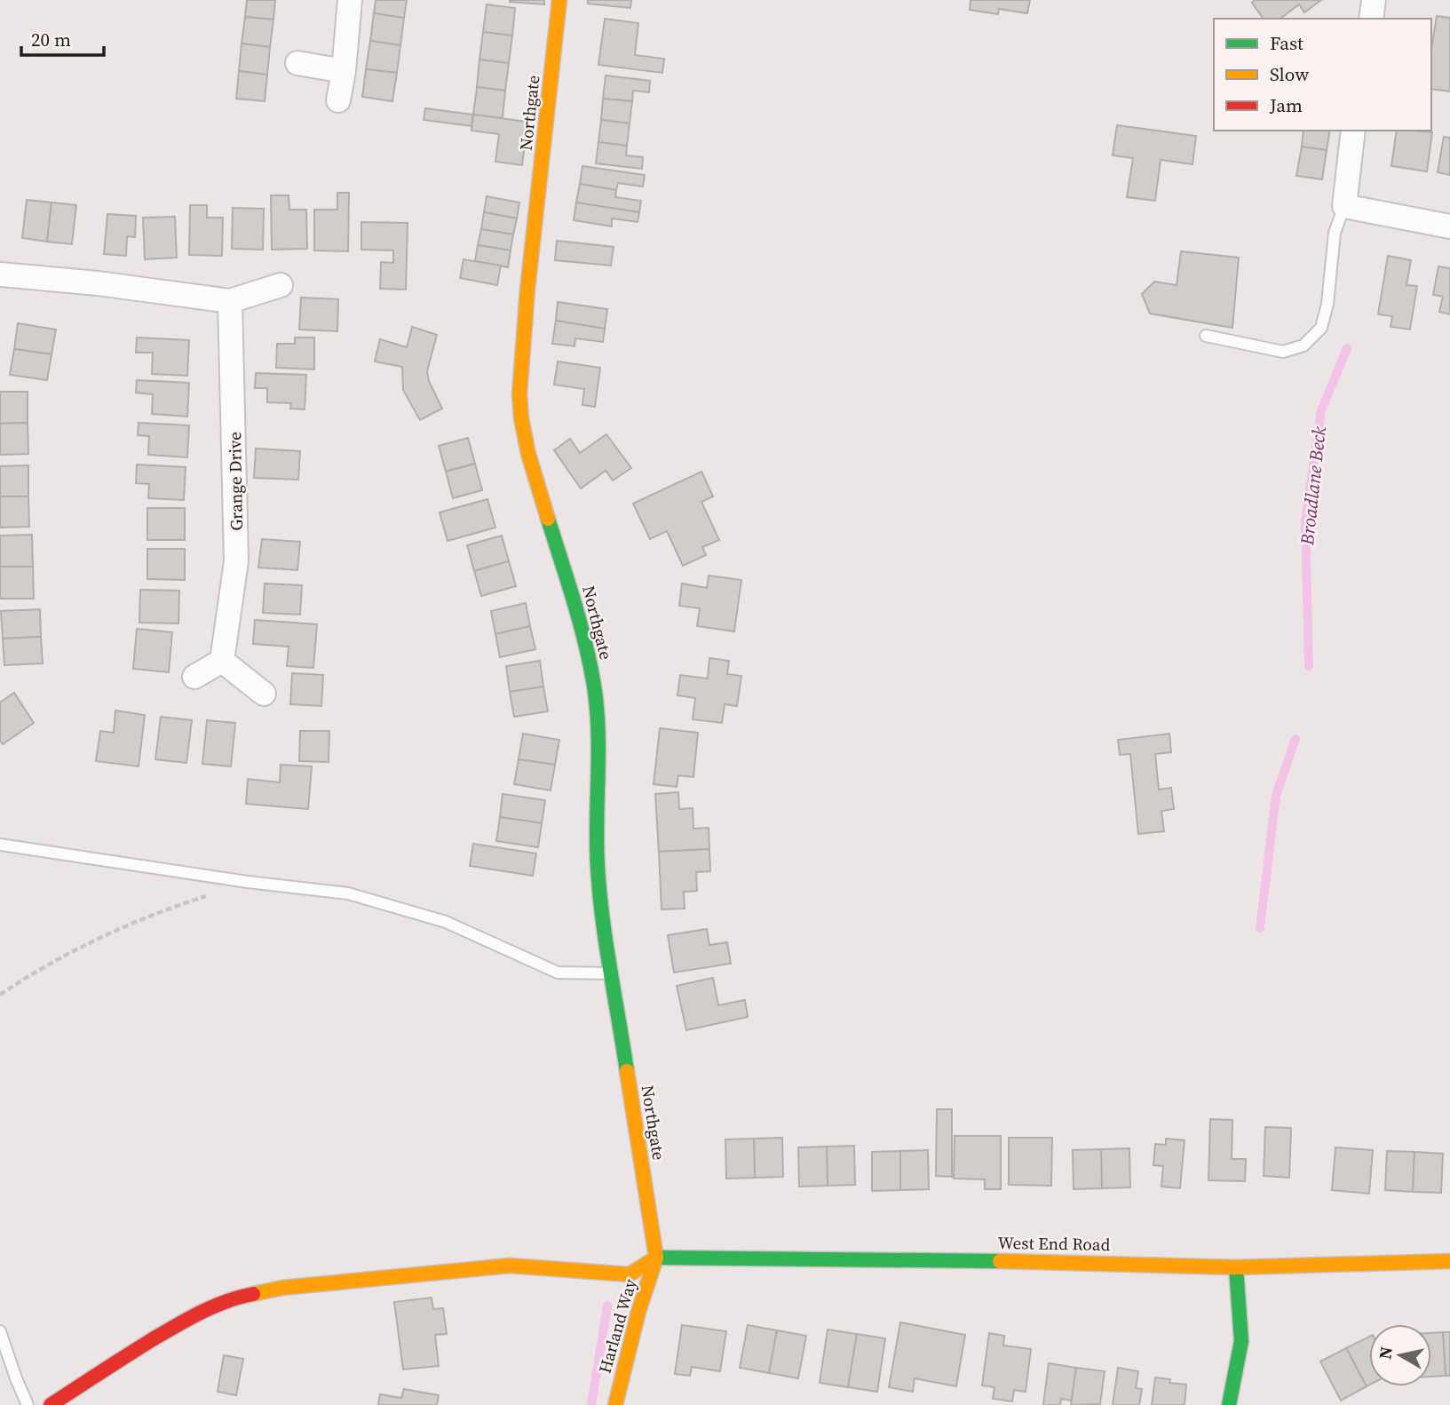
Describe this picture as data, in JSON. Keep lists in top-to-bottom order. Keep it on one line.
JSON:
{"streets":{"street":["Northgate","Grange Drive","West End Road","Harland Way"]},"crossings":[["Northgate","West End Road"],["Northgate","Harland Way"],["West End Road","Harland Way"]],"water":["Broadlane Beck"],"legend":["Fast","Slow","Jam"],"scale_bar":"20 m","north":"left"}
